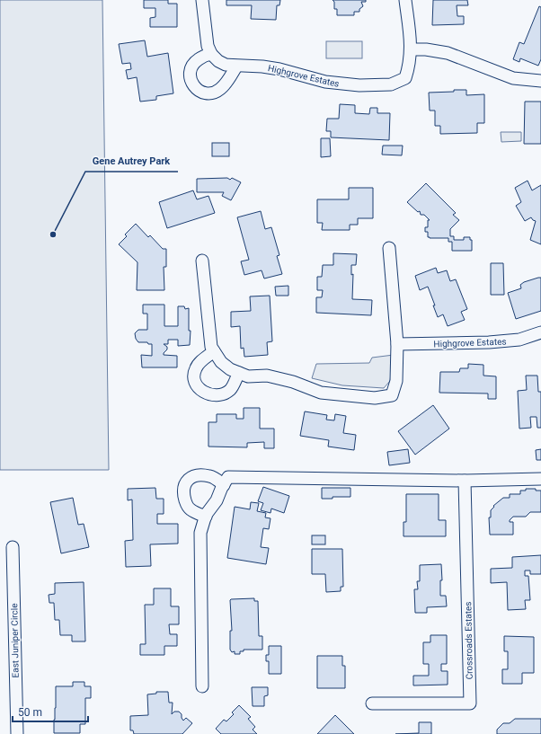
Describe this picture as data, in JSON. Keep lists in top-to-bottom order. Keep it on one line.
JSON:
{"streets":{"street":["Highgrove Estates","East Juniper Circle","Crossroads Estates"]},"places":["Gene Autrey Park"],"scale_bar":"50 m"}
